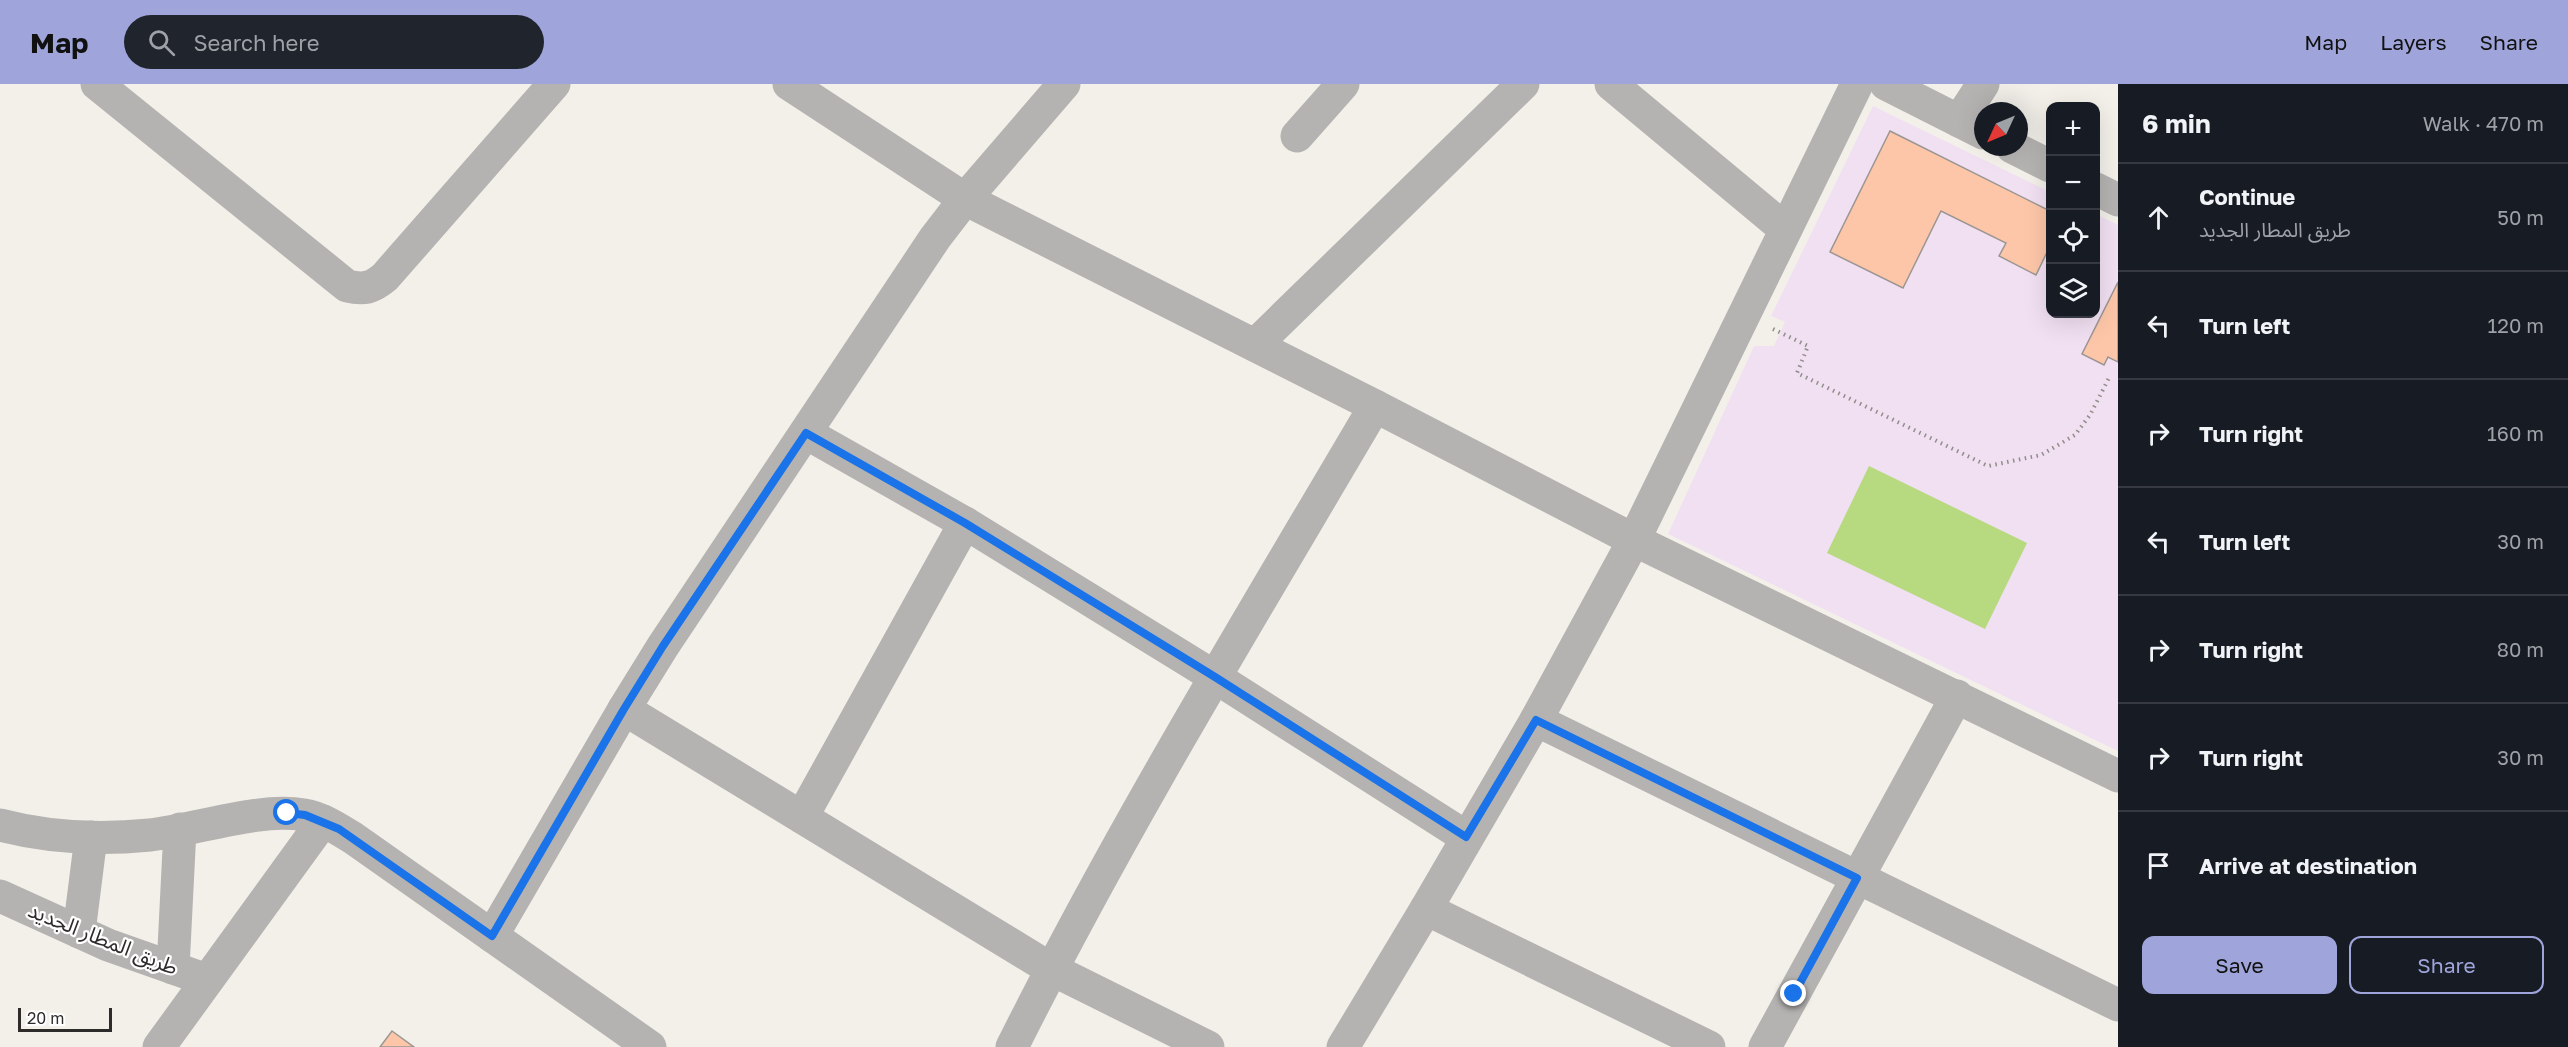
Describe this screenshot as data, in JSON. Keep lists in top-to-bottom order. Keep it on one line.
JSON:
{"streets":{"street":["طريق المطار الجديد"]},"scale_bar":"20 m","north":"bottom left","page":{"header":"Map","search":"Search here","nav":["Map","Layers","Share"],"heading":["6 min","Walk · 470 m"],"map_buttons":["+","−"],"list":[["Continue","طريق المطار الجديد","50 m"],["Turn left","120 m"],["Turn right","160 m"],["Turn left","30 m"],["Turn right","80 m"],["Turn right","30 m"],"Arrive at destination"],"buttons":["Save","Share"],"scale":"20 m"}}
